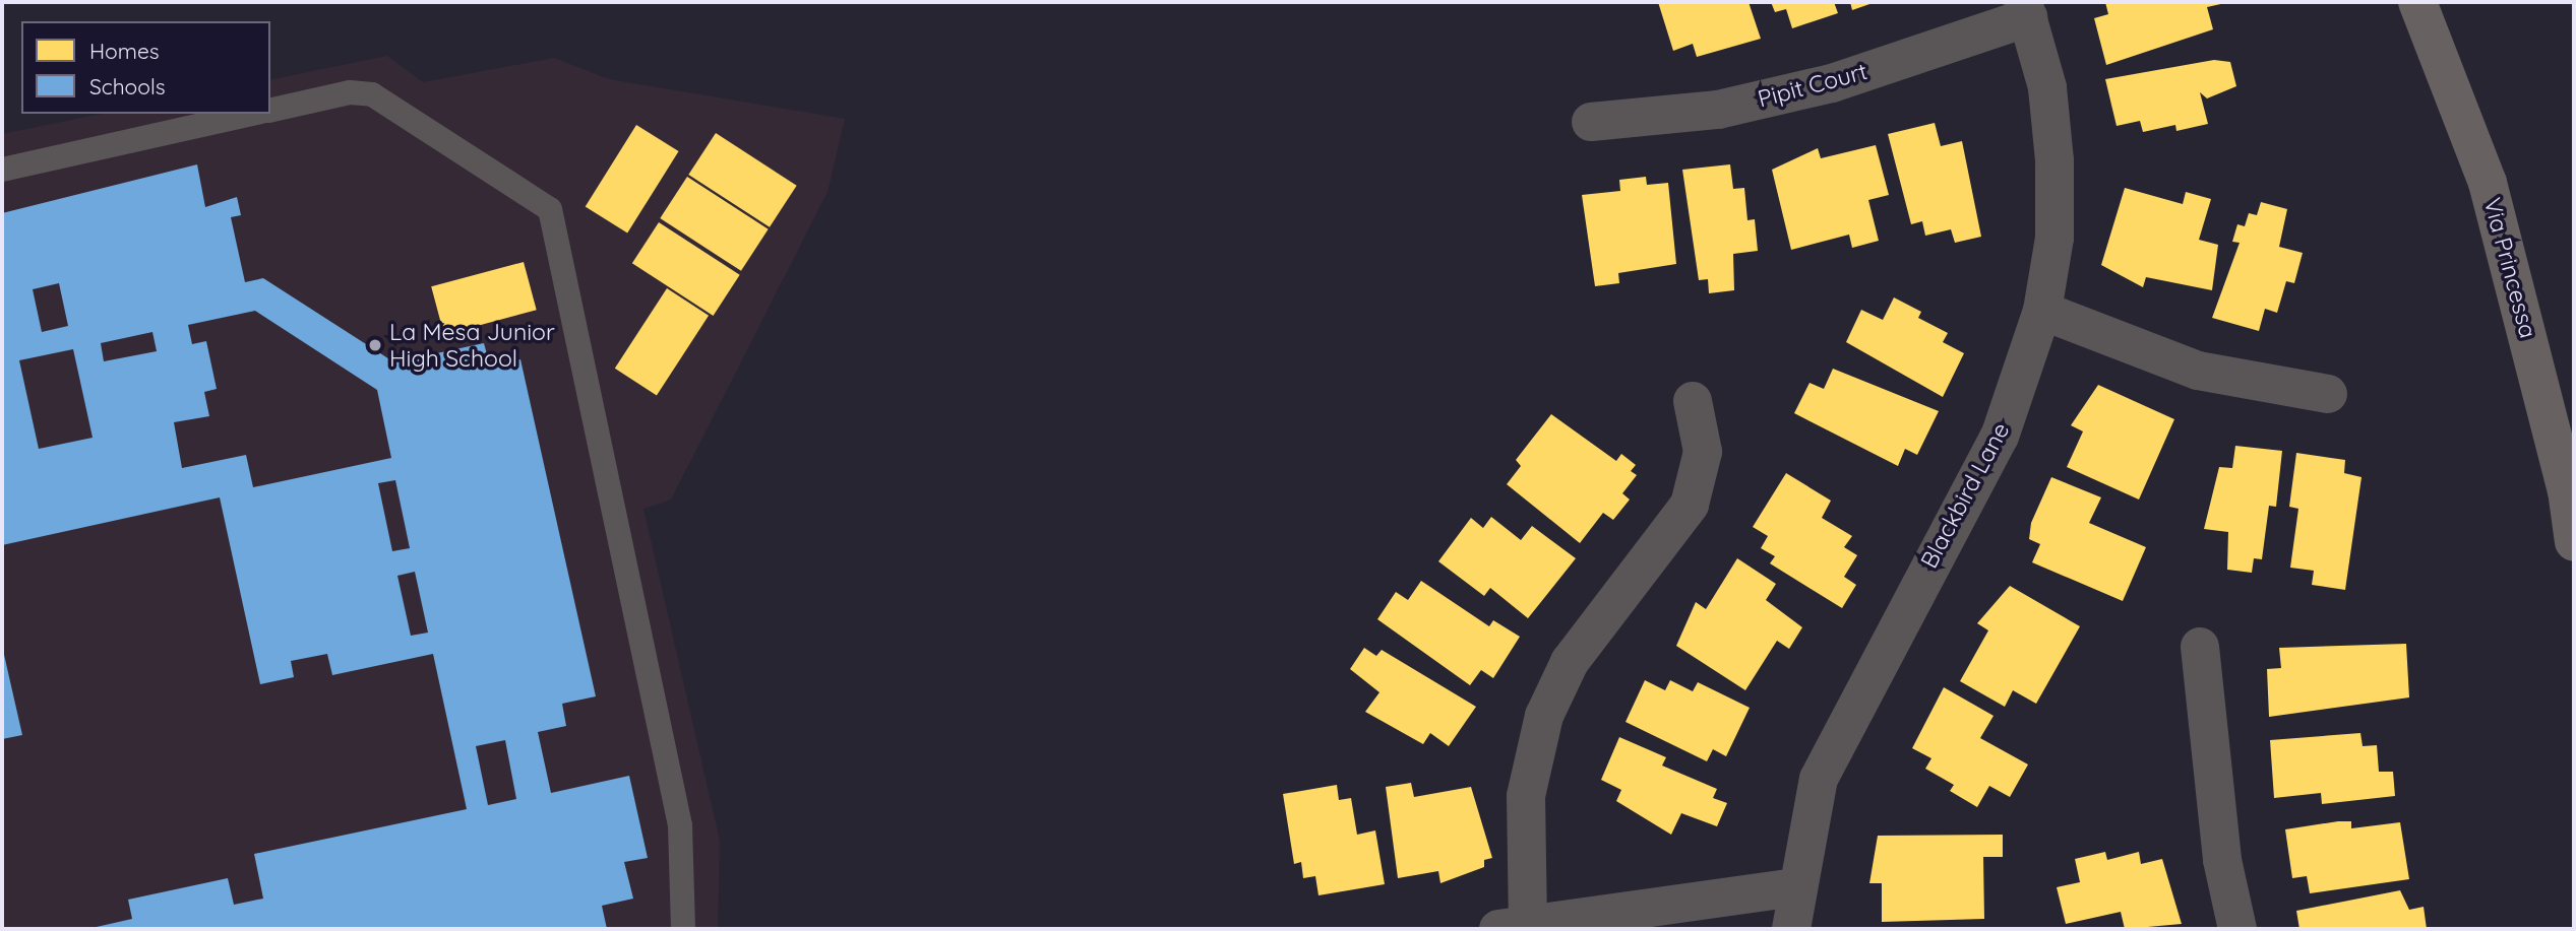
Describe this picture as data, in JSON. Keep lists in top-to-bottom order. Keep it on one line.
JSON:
{"streets":{"street":["Pipit Court","Via Princessa","Blackbird Lane"]},"crossings":[["Pipit Court","Blackbird Lane"]],"places":["La Mesa Junior High School"],"legend":["Homes","Schools"]}
